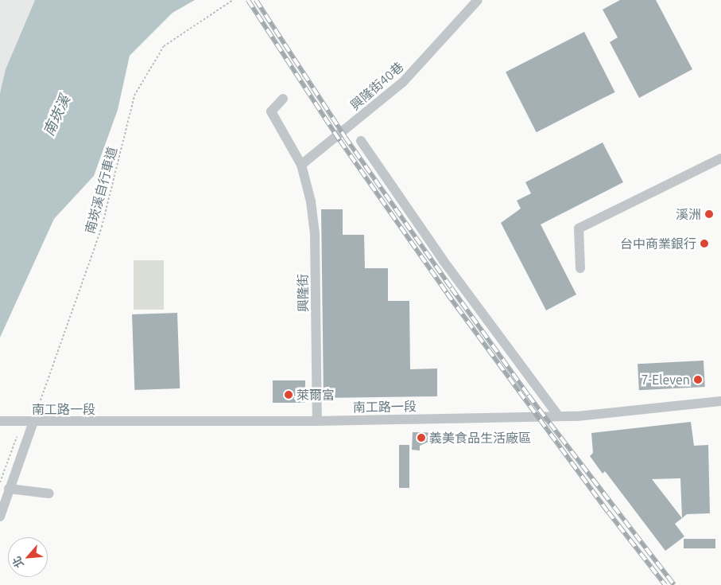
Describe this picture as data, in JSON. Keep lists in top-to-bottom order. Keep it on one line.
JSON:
{"streets":{"street":["興隆街40巷","興隆街","南工路一段"],"path":["南崁溪自行車道"]},"crossings":[["興隆街40巷","興隆街"],["南崁溪自行車道","南工路一段"],["興隆街","南工路一段"]],"water":["南崁溪"],"places":["溪洲","台中商業銀行","7-Eleven","萊爾富","義美食品生活廠區"],"north":"bottom left"}
